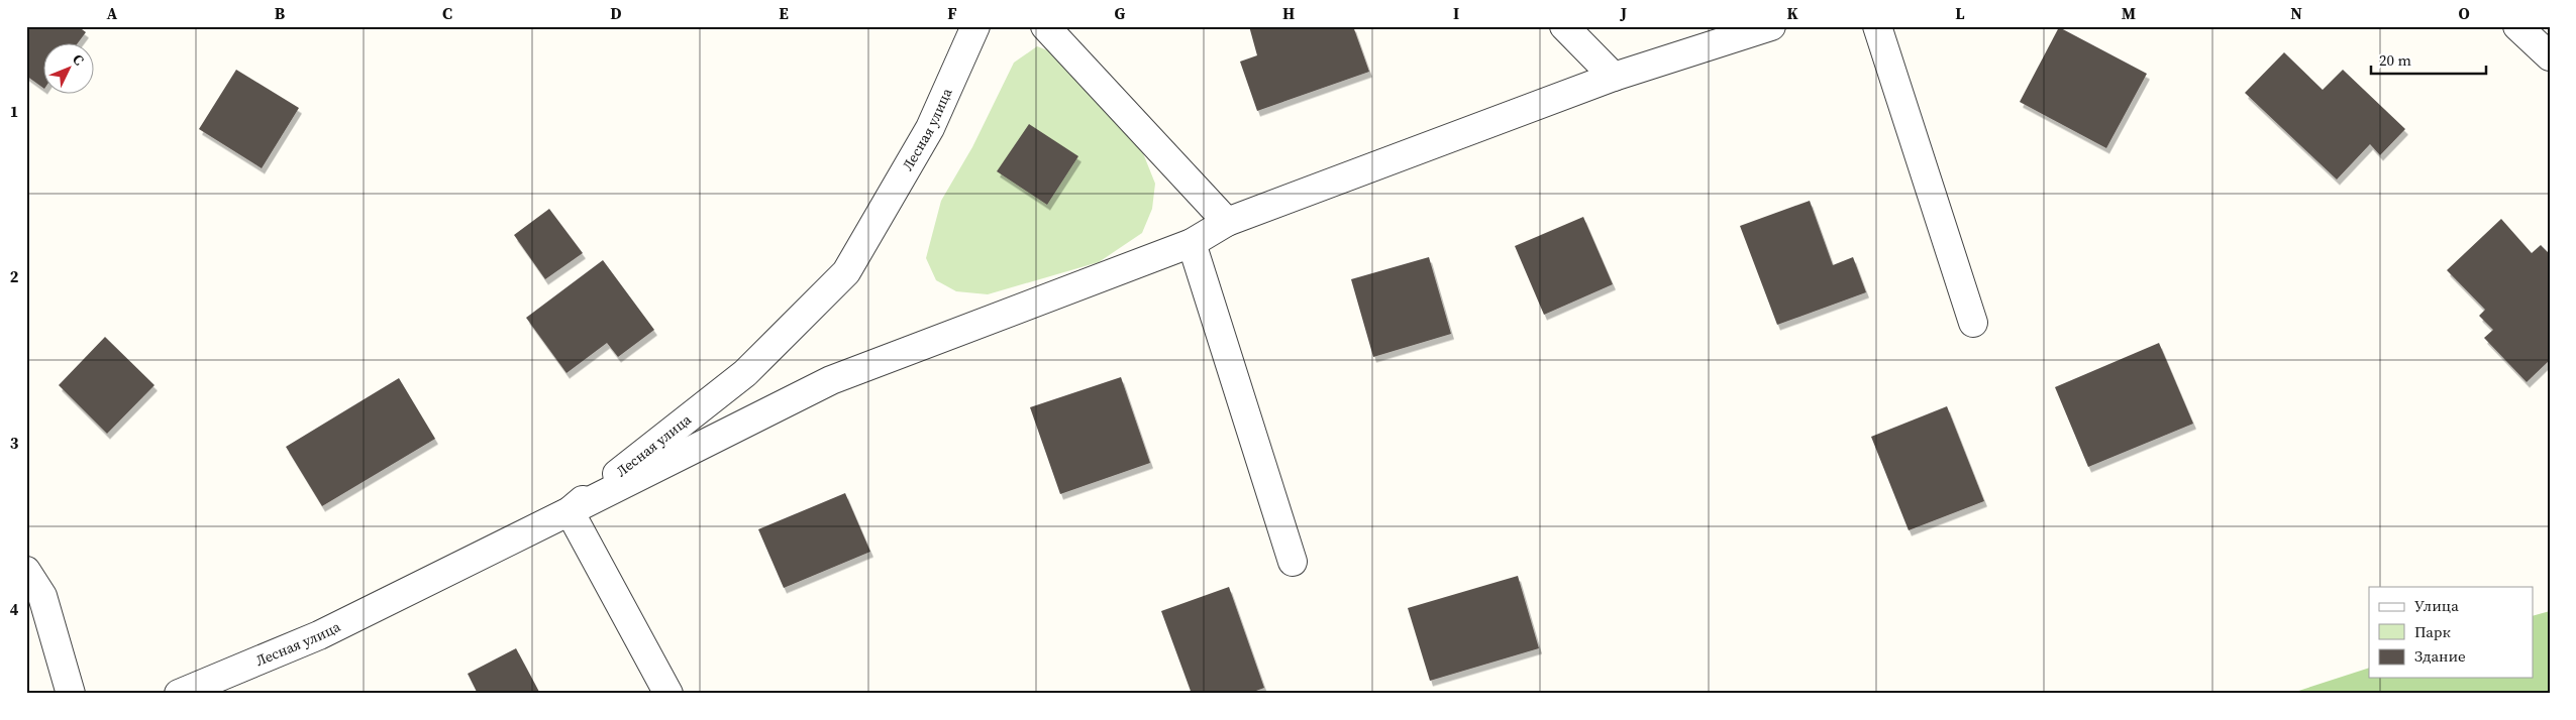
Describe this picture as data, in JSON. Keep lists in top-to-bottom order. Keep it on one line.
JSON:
{"streets":{"street":["Лесная улица"]},"legend":["Улица","Парк","Здание"],"scale_bar":"20 m","north":"top right","grid":{"columns":["A","B","C","D","E","F","G","H","I","J","K","L","M","N","O"],"rows":["1","2","3","4"]}}
